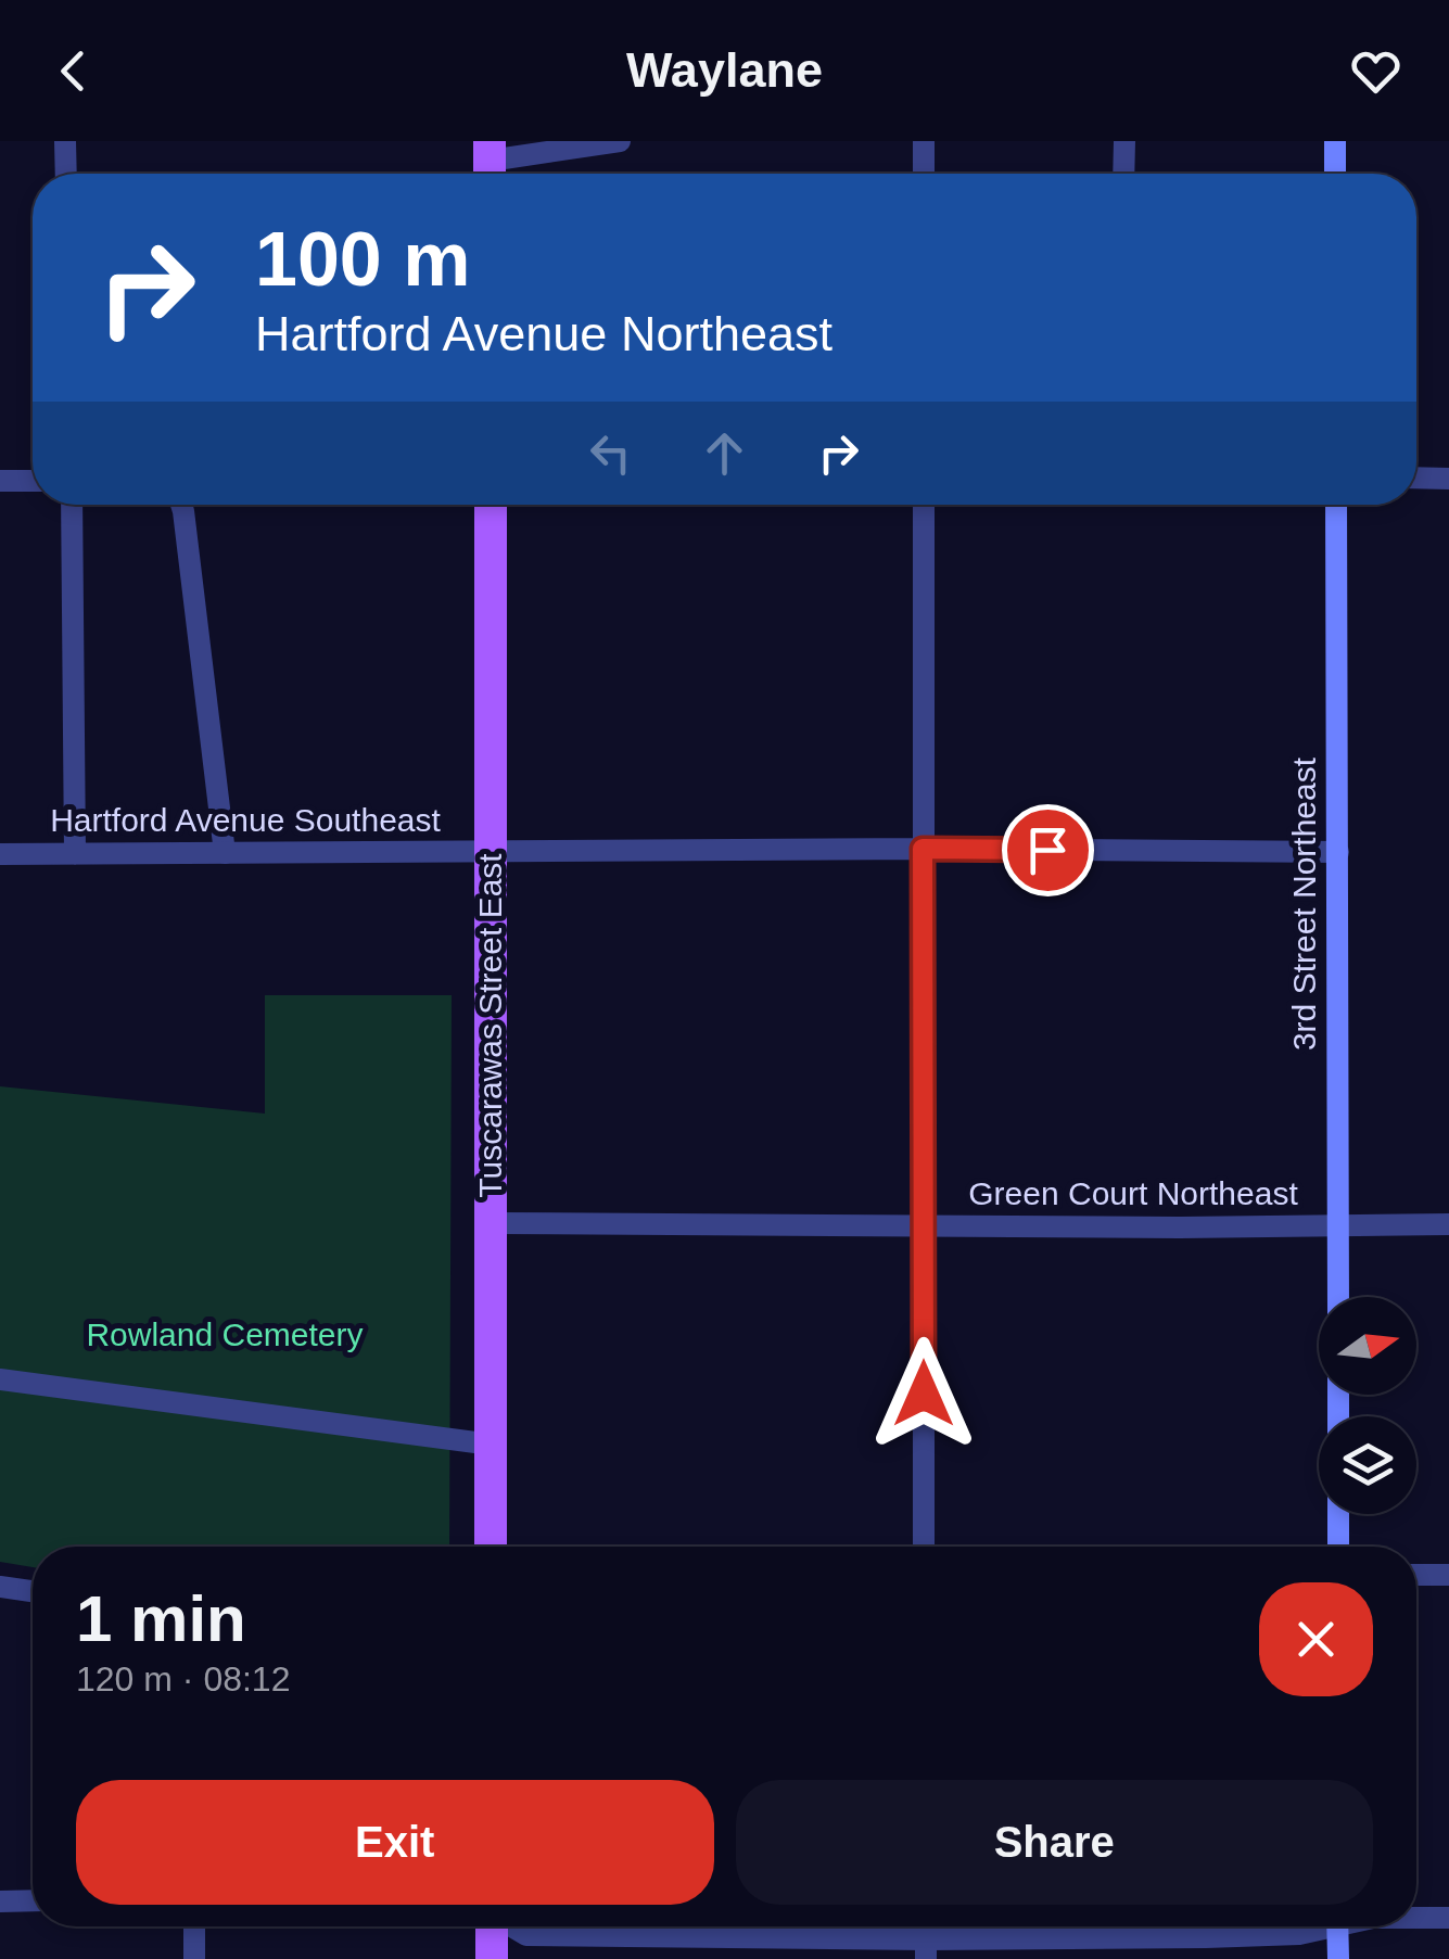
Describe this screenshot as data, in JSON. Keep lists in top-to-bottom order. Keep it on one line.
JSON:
{"streets":{"main road":["Tuscarawas Street East"],"street":["Hartford Avenue Southeast","3rd Street Northeast","Green Court Northeast"]},"crossings":[["Hartford Avenue Southeast","3rd Street Northeast"],["Hartford Avenue Southeast","Tuscarawas Street East"],["3rd Street Northeast","Green Court Northeast"],["Tuscarawas Street East","Green Court Northeast"]],"parks":["Rowland Cemetery"],"north":"right","page":{"header":"Waylane","turn":["100 m","Hartford Avenue Northeast"],"heading":["1 min","120 m · 08:12"],"buttons":["Exit","Share"]}}
